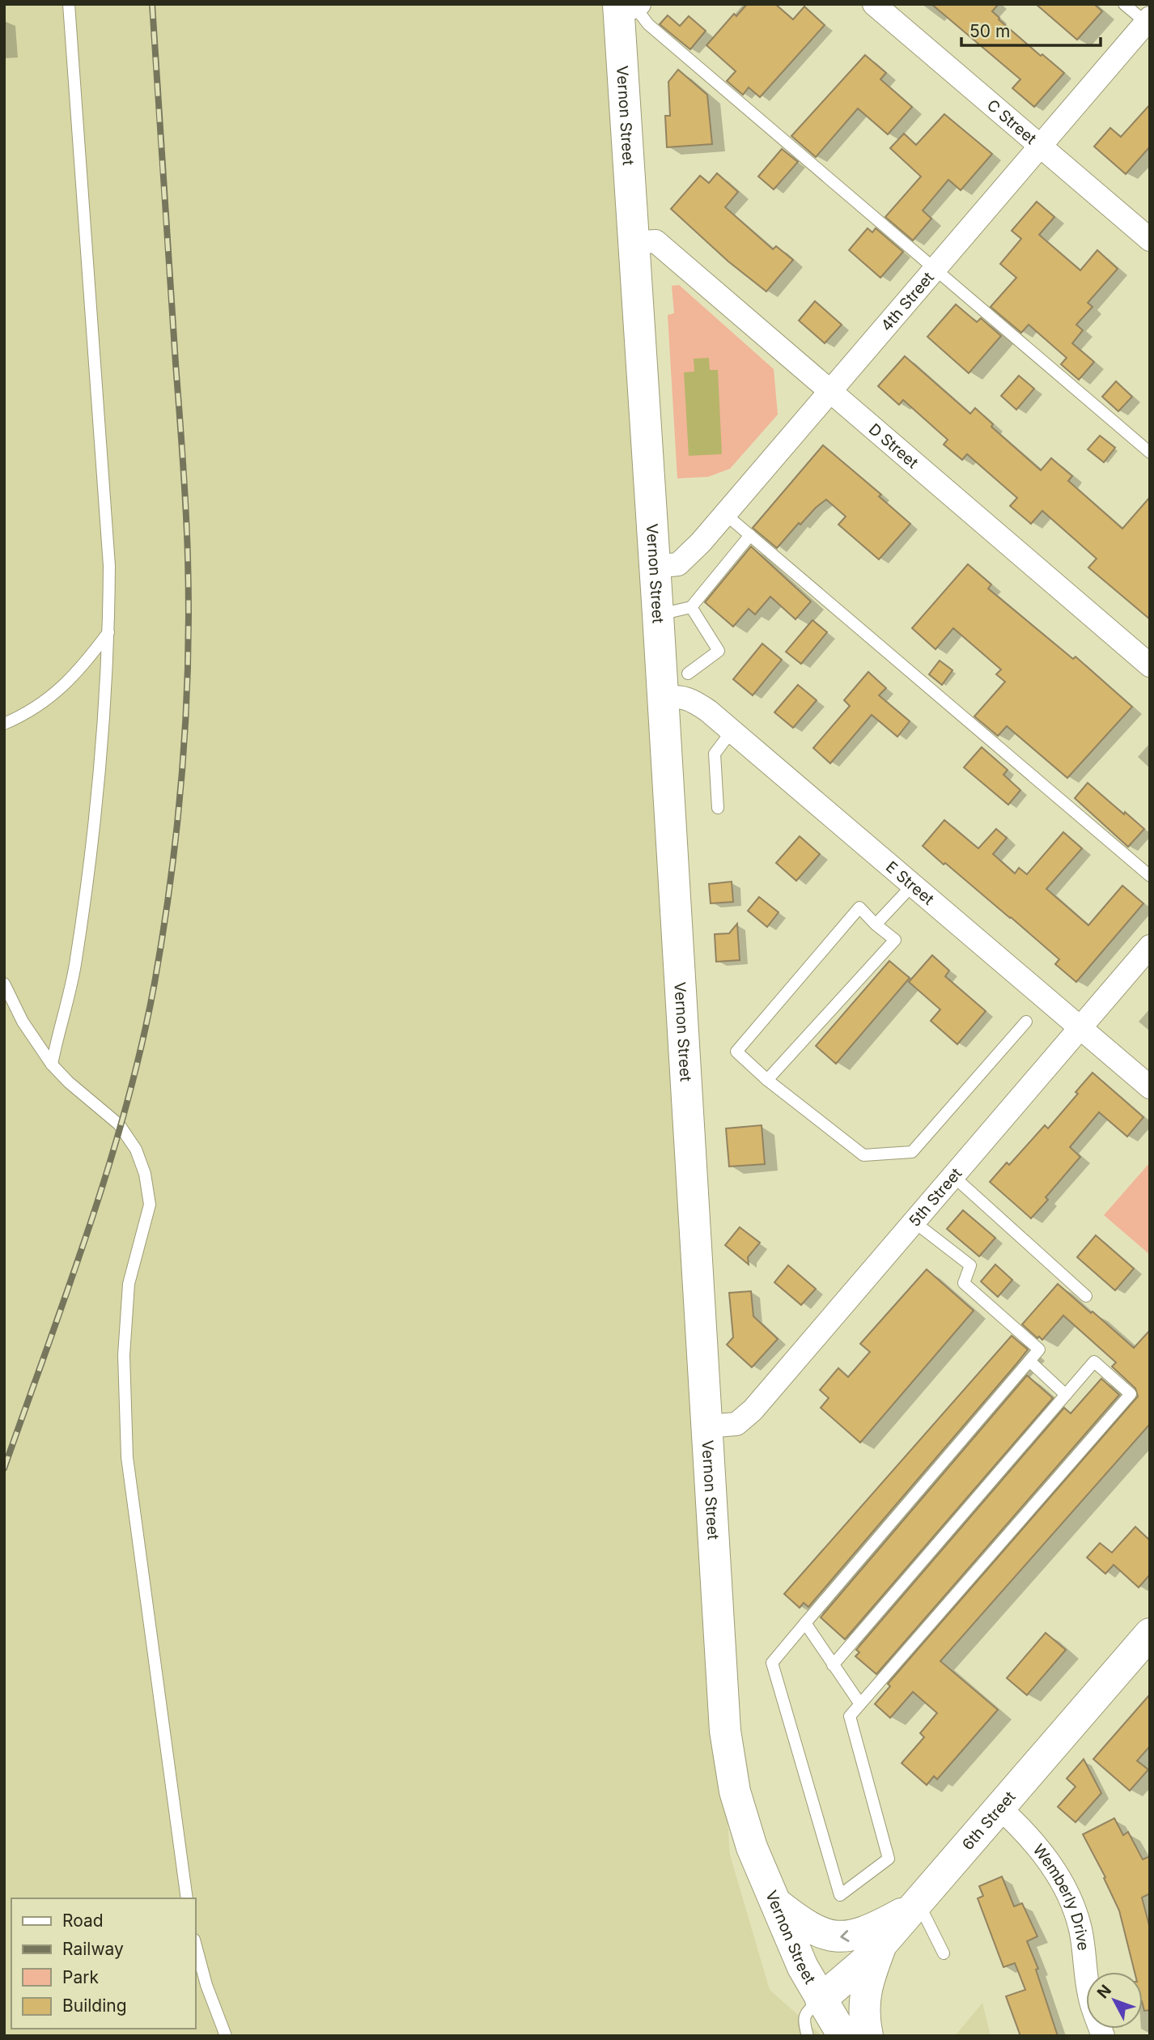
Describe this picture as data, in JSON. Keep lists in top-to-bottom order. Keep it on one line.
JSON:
{"streets":{"main road":["Vernon Street","6th Street"],"street":["C Street","4th Street","D Street","E Street","5th Street","Wemberly Drive"]},"crossings":[["Vernon Street","4th Street"],["Vernon Street","D Street"],["Vernon Street","E Street"],["Vernon Street","5th Street"],["Vernon Street","6th Street"],["C Street","4th Street"],["4th Street","D Street"],["E Street","5th Street"],["6th Street","Wemberly Drive"]],"legend":["Road","Railway","Park","Building"],"scale_bar":"50 m","north":"top left"}
